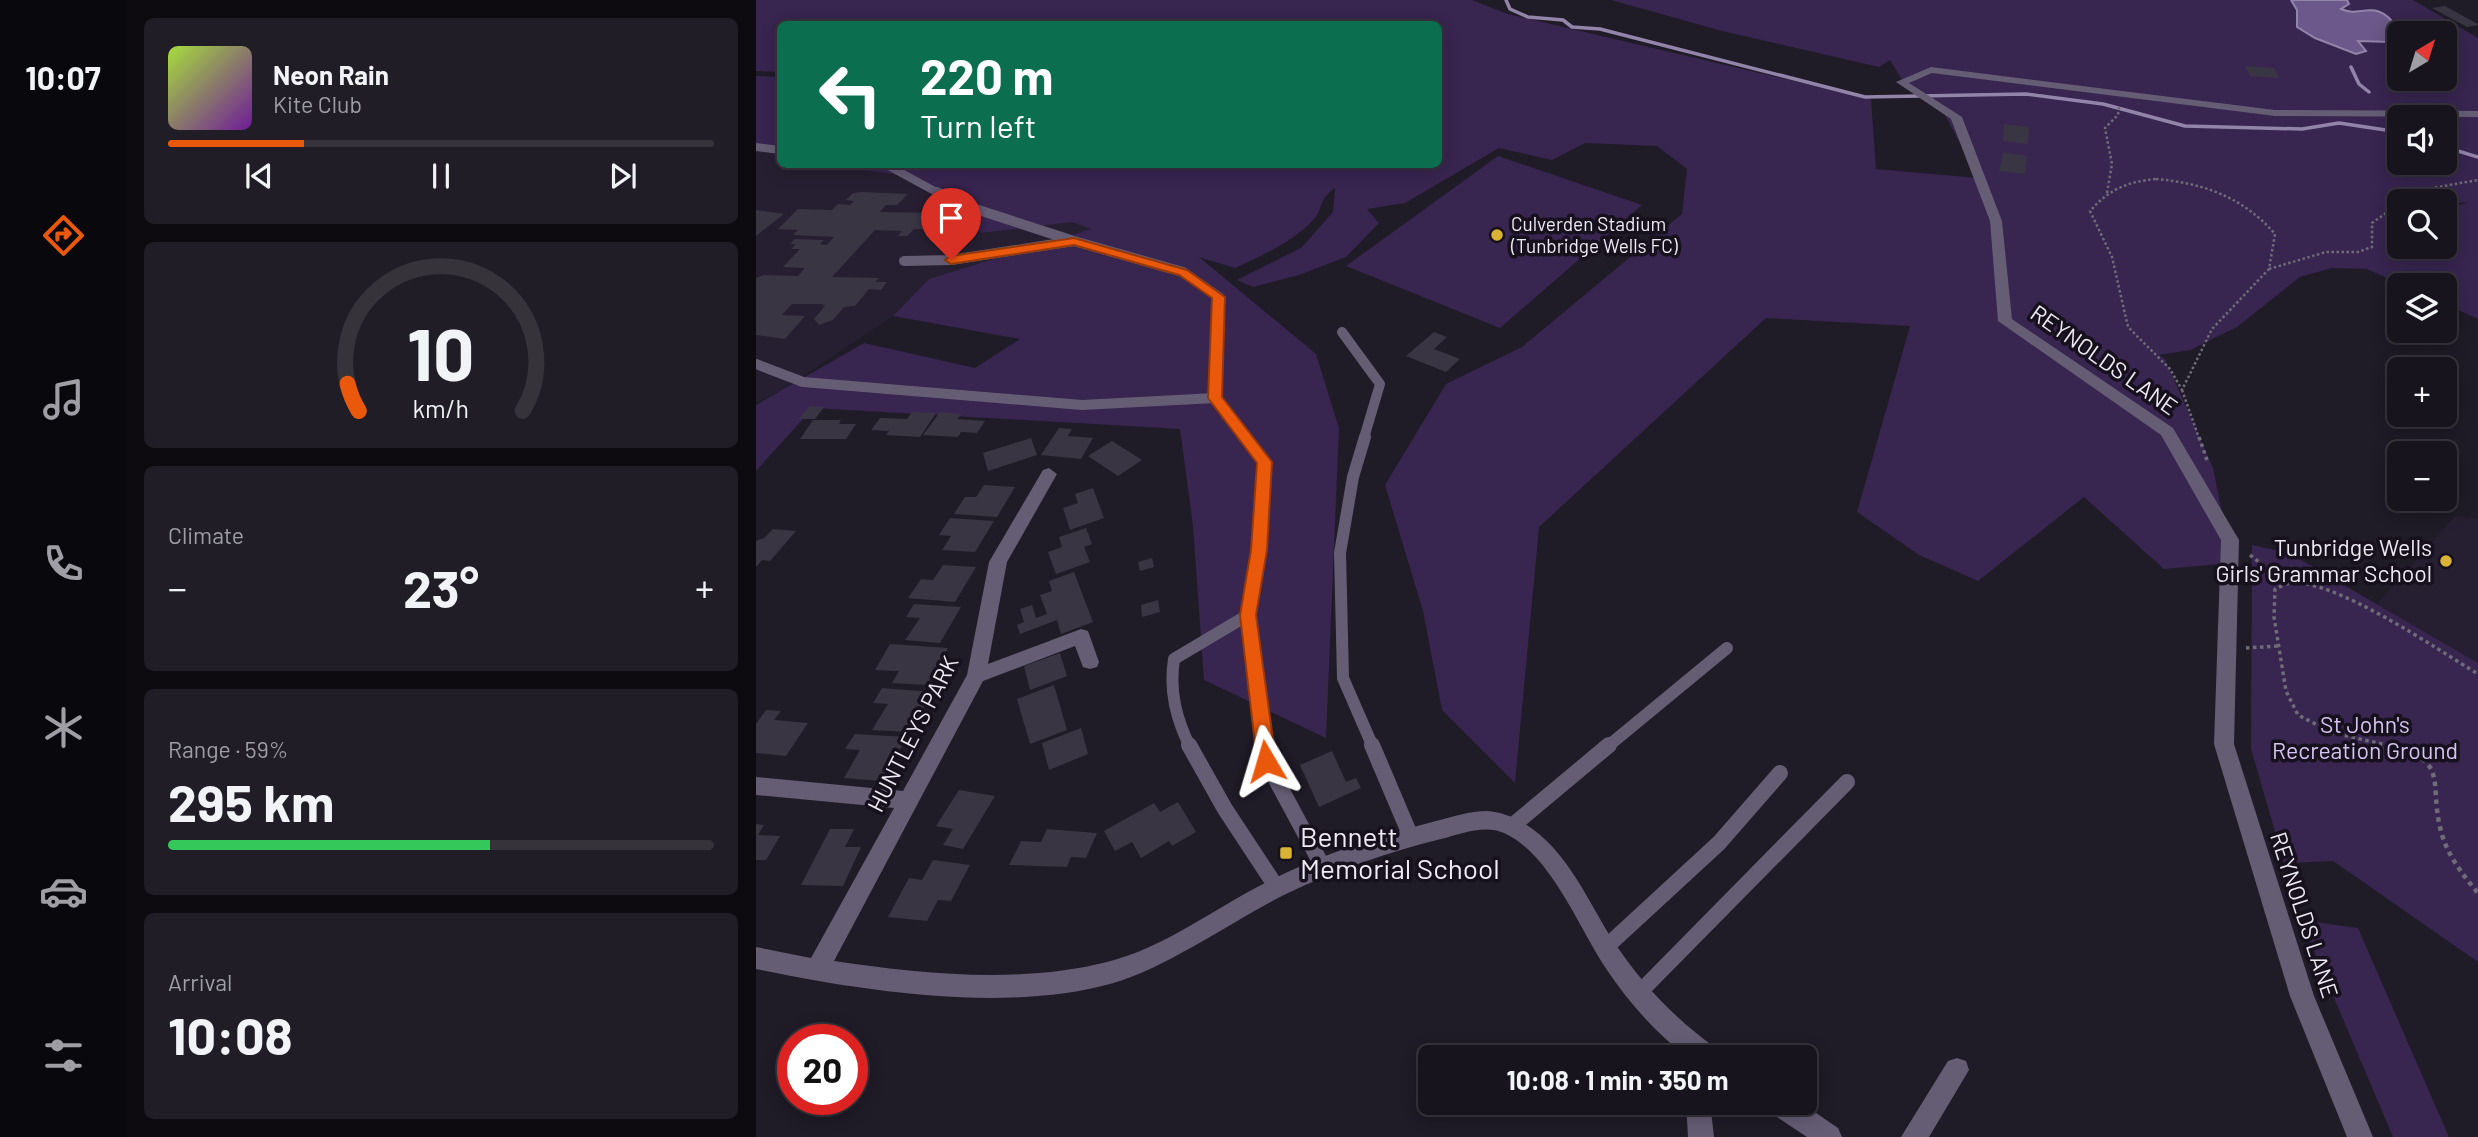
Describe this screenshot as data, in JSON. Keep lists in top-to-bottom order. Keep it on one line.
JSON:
{"streets":{"street":["REYNOLDS LANE","HUNTLEYS PARK"]},"parks":["St John's Recreation Ground"],"places":{"other":["Culverden Stadium (Tunbridge Wells FC)","Tunbridge Wells Girls' Grammar School"],"transit":["Bennett Memorial School"]},"north":"top right","page":{"tabs":"10:07","map_buttons":["+","−"],"turn":["220 m","Turn left"],"song":["Neon Rain","Kite Club"],"tile":["Climate",["Range · 59%","295 km"],["Arrival","10:08"]],"heat":["−","23°","+"],"limit":"20","trip":"10:08 · 1 min · 350 m","gauge":["10","km/h"]}}
